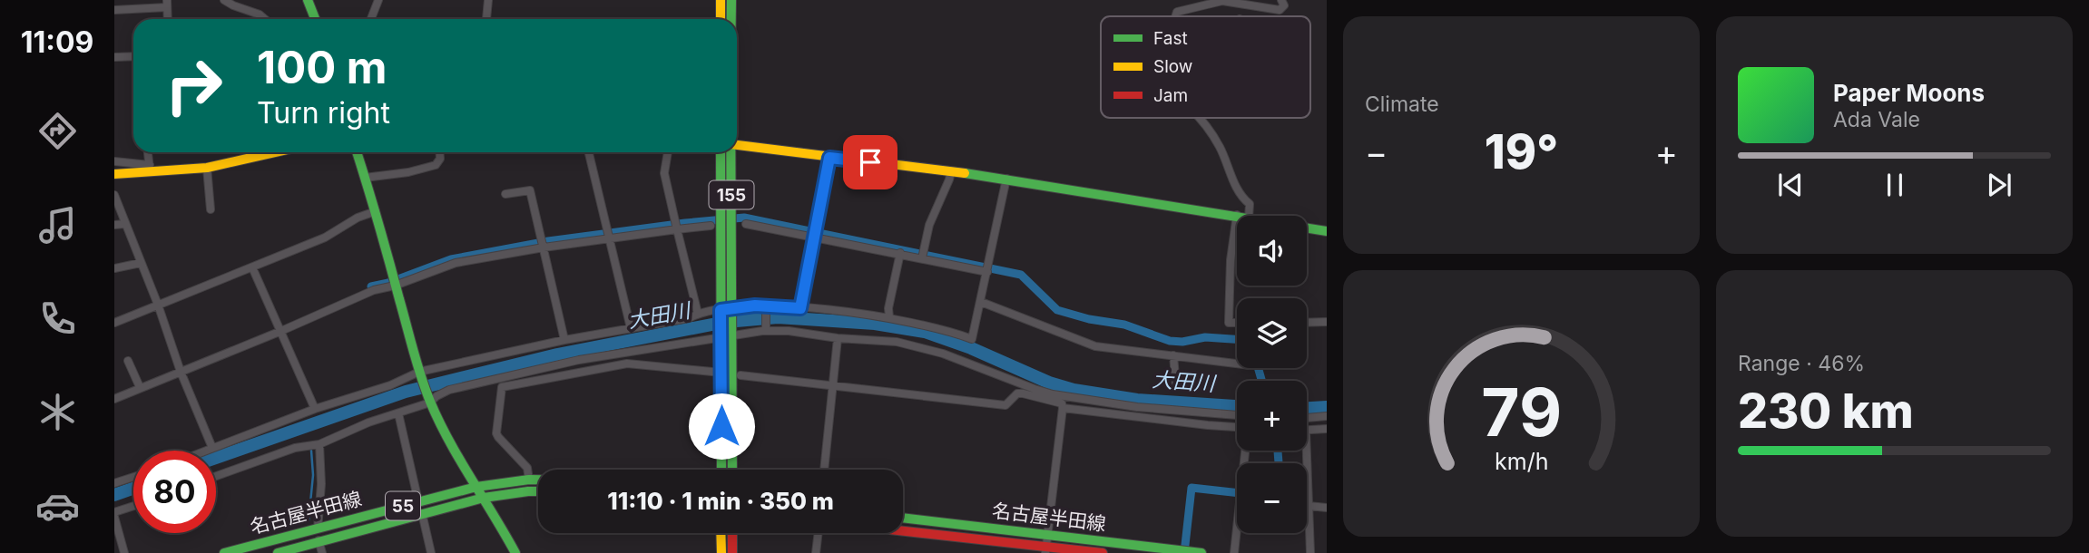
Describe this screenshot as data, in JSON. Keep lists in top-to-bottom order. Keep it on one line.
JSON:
{"streets":{"main road":["155","55","名古屋半田線"]},"water":["大田川"],"legend":["Fast","Slow","Jam"],"page":{"tabs":"11:09","tile":["Climate",["Range · 46%","230 km"]],"turn":["100 m","Turn right"],"song":["Paper Moons","Ada Vale"],"heat":["−","19°","+"],"map_buttons":["+","−"],"limit":"80","trip":"11:10 · 1 min · 350 m","gauge":["79","km/h"]}}
